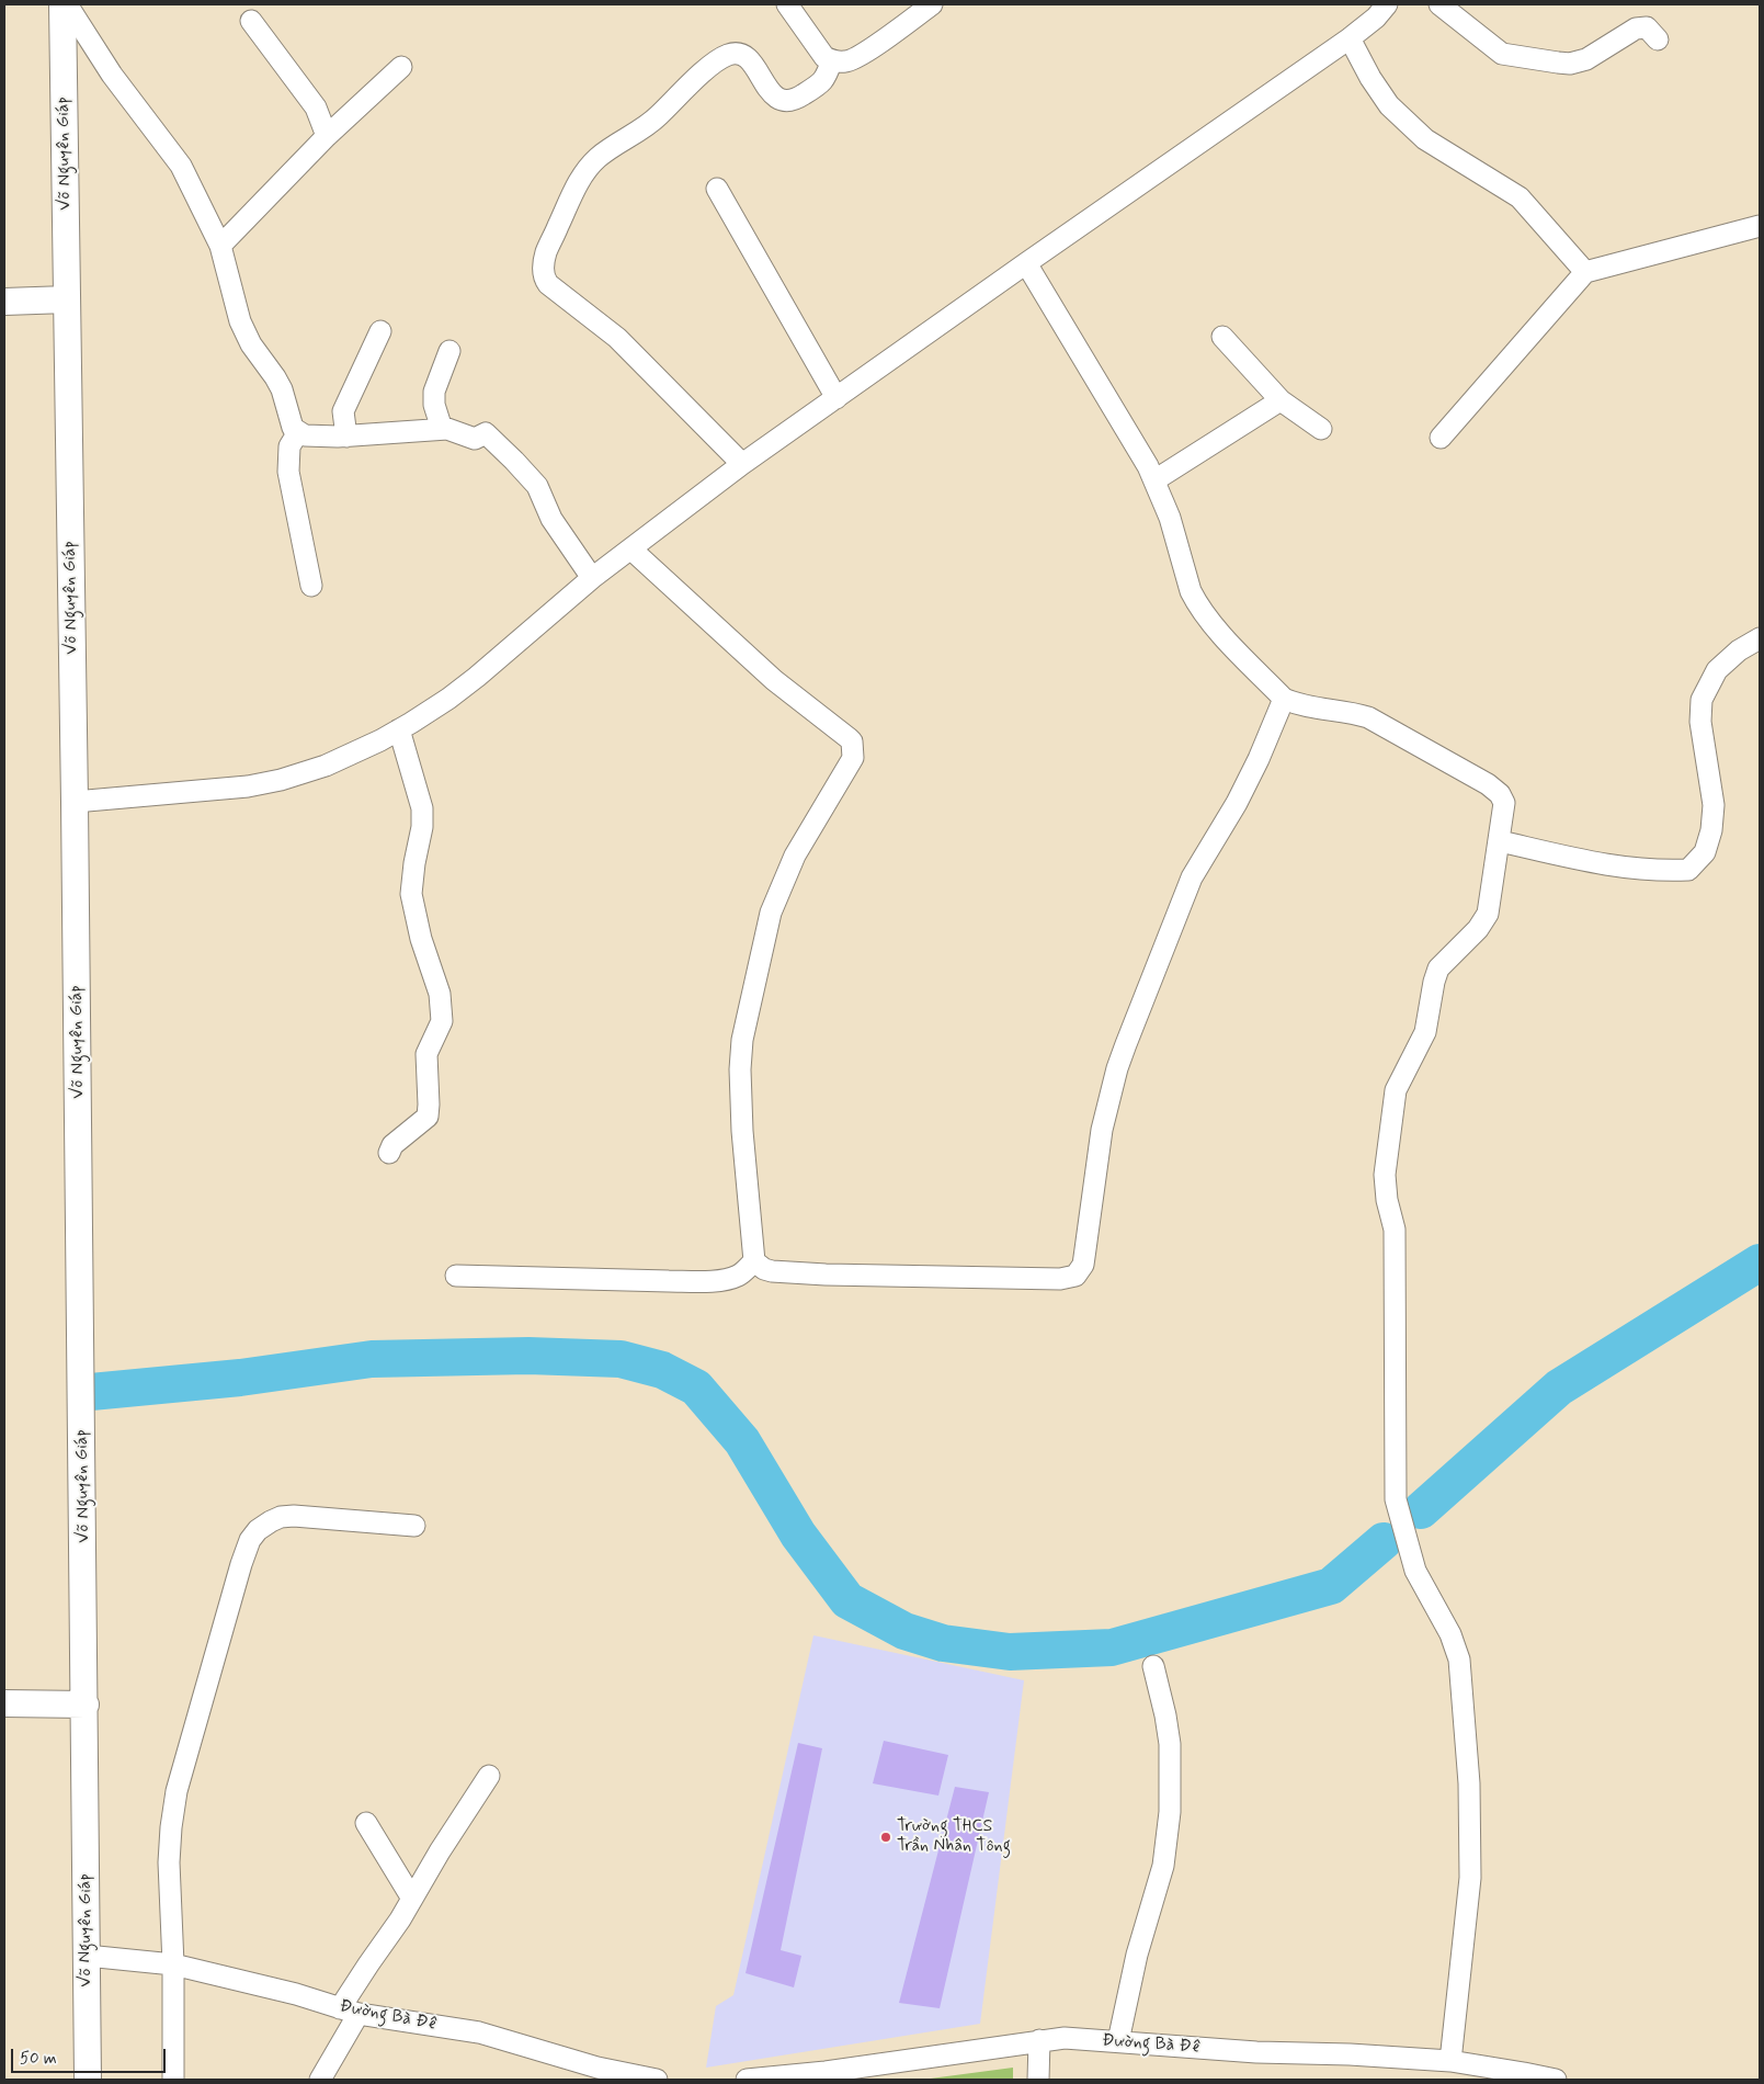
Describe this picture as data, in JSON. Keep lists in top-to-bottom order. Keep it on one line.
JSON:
{"streets":{"main road":["Võ Nguyên Giáp"],"street":["Đường Bà Đê"]},"crossings":[["Võ Nguyên Giáp","Đường Bà Đê"]],"places":["Trường THCS Trần Nhân Tông"],"scale_bar":"50 m"}
